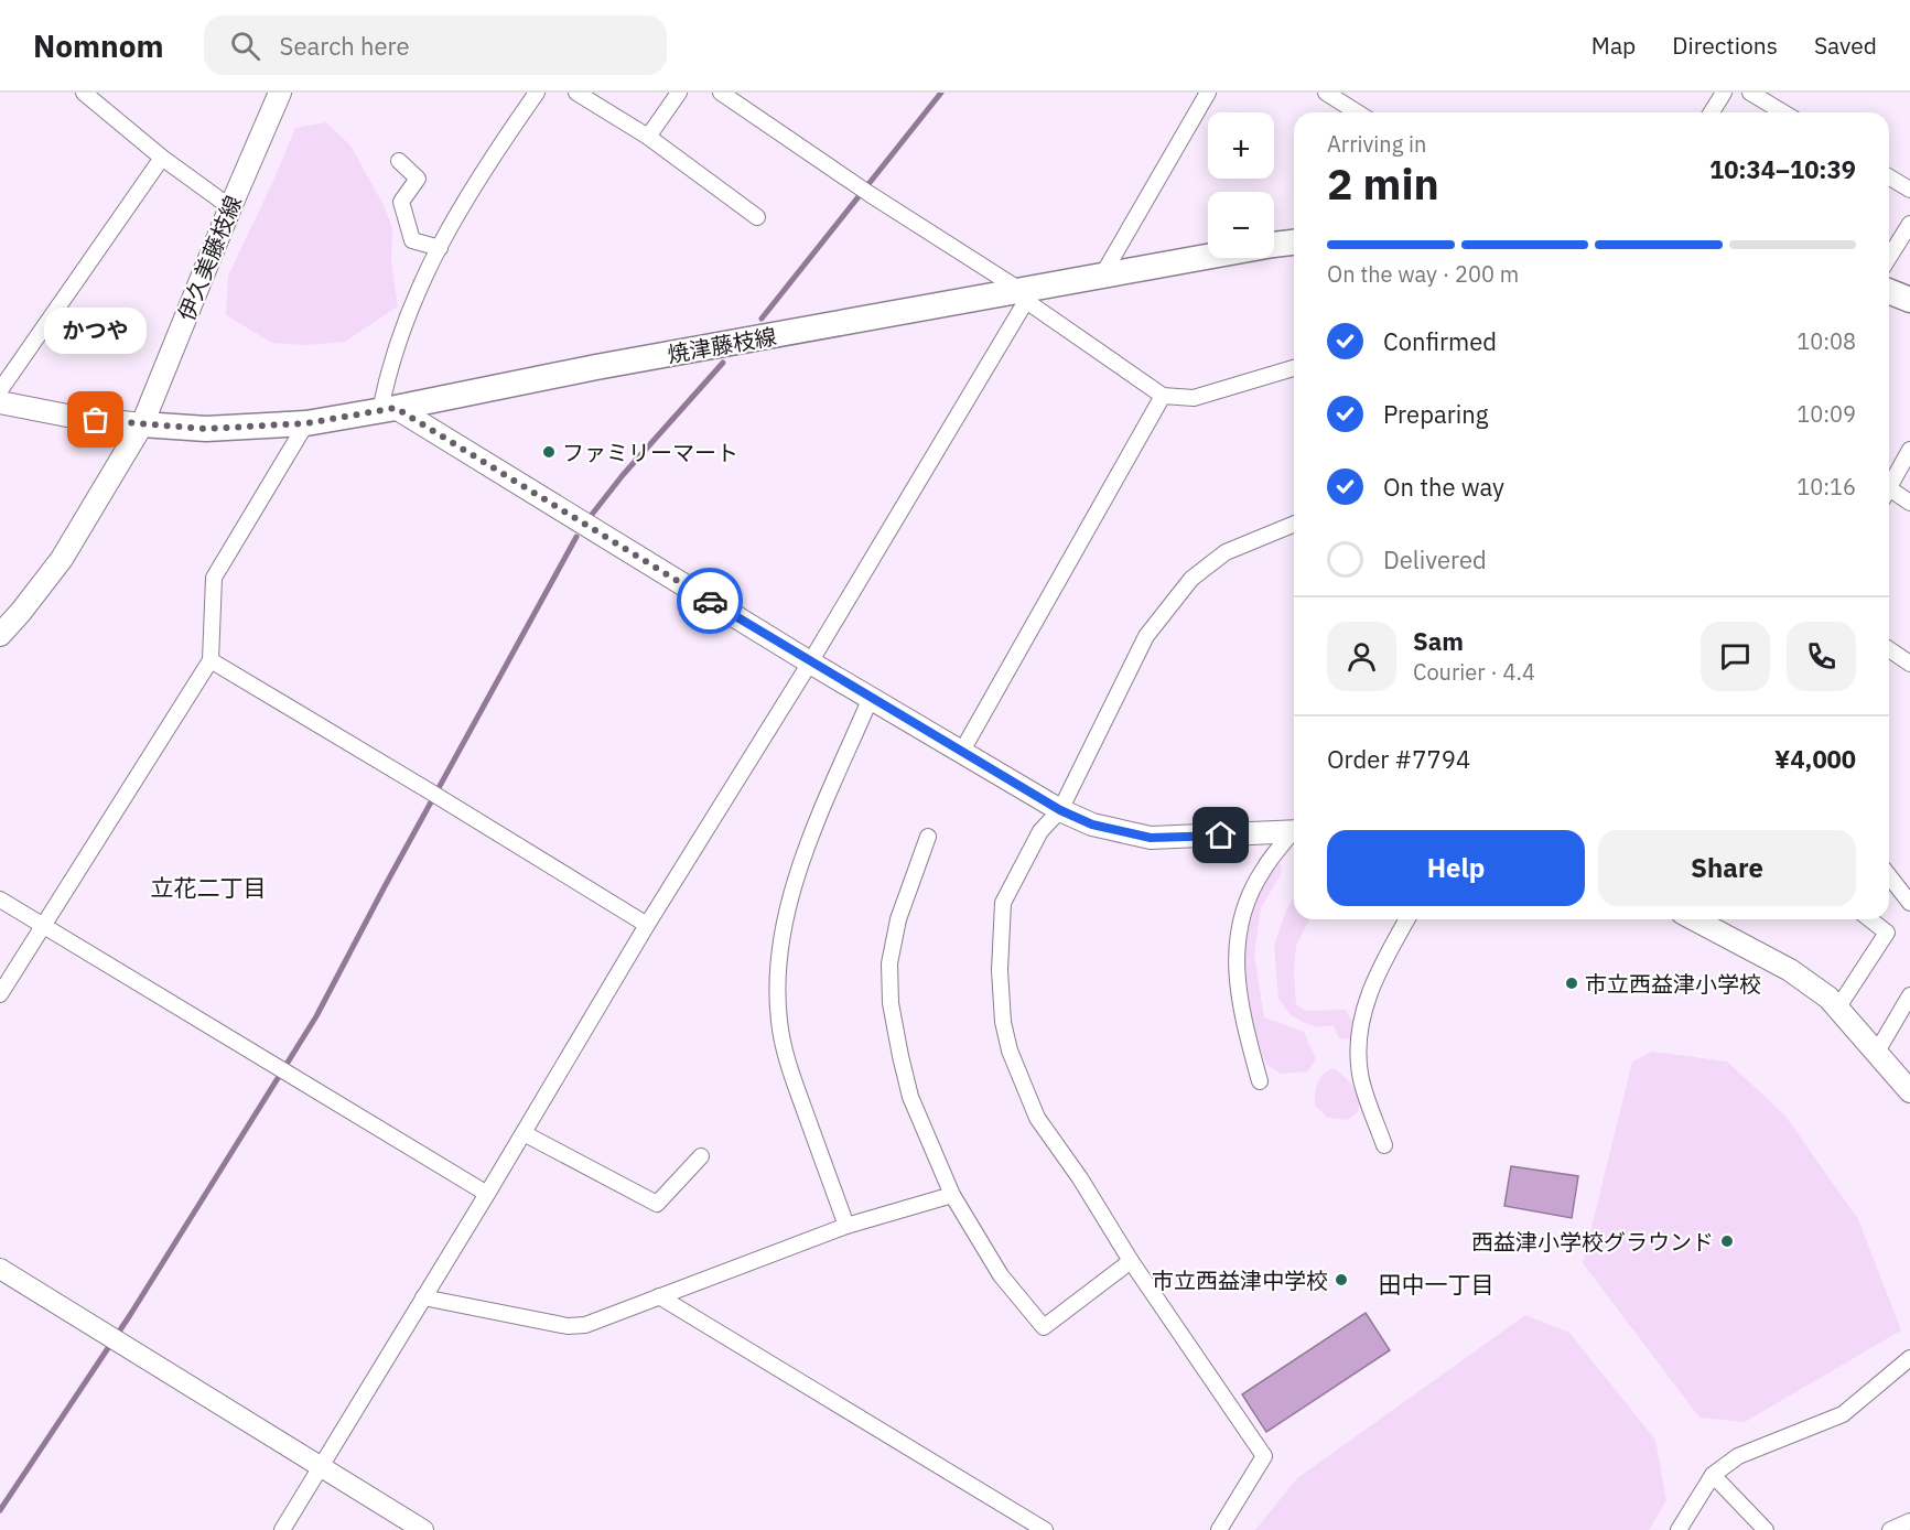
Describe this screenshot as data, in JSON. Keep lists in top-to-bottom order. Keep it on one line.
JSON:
{"streets":{"main road":["伊久美藤枝線","焼津藤枝線"]},"crossings":[["伊久美藤枝線","焼津藤枝線"]],"districts":["立花二丁目","田中一丁目"],"places":["かつや","ファミリーマート","市立西益津小学校","西益津小学校グラウンド","市立西益津中学校"],"page":{"header":"Nomnom","search":"Search here","nav":["Map","Directions","Saved"],"map_buttons":["+","−"],"heading":["2 min","Arriving in","10:34–10:39"],"panel":["Sam","Courier · 4.4","Order #7794","¥4,000"],"bar":"On the way · 200 m","list":[["Confirmed","10:08"],["Preparing","10:09"],["On the way","10:16"],"Delivered"],"bubble":"かつや","buttons":["Help","Share"]}}
